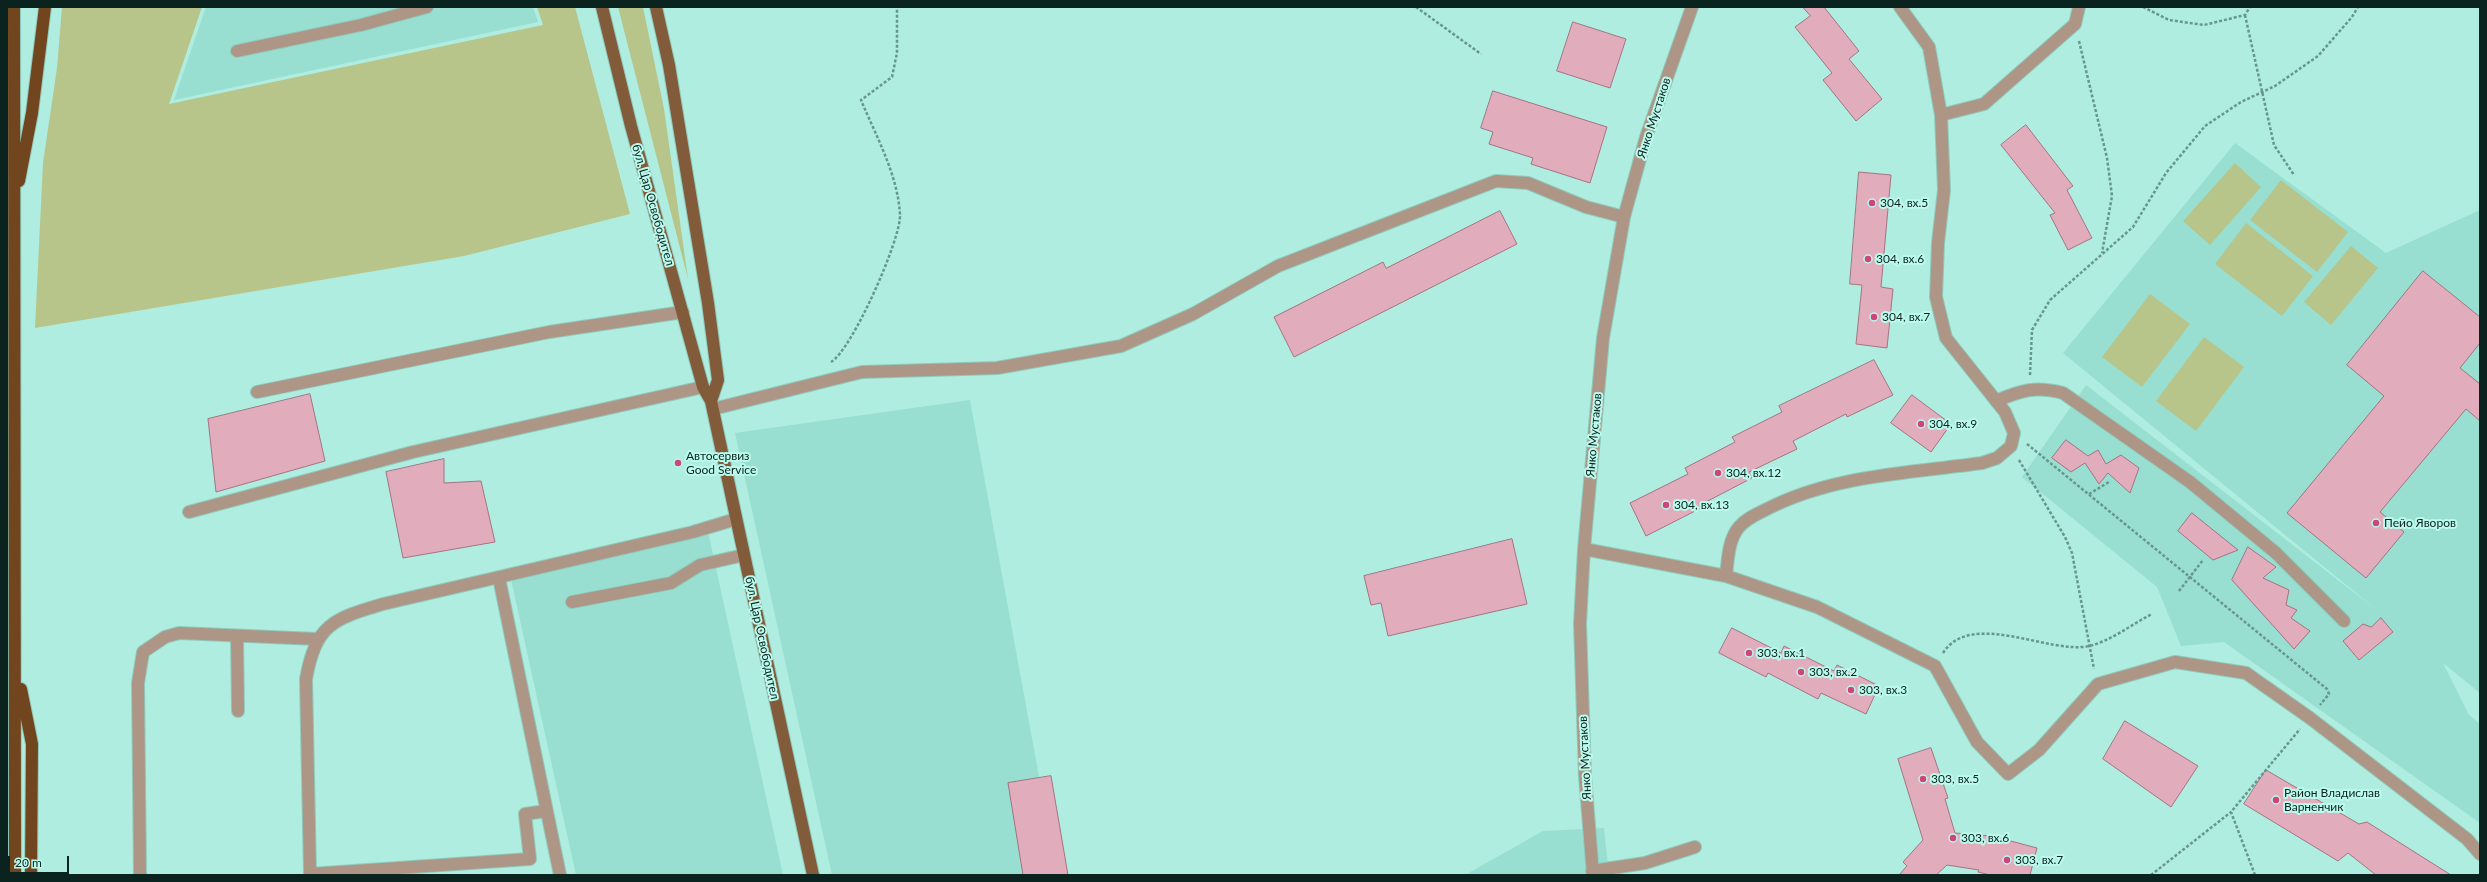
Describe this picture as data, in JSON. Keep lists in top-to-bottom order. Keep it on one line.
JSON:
{"streets":{"main road":["бул. Цар Освободител"],"street":["Янко Мустаков"]},"places":["304, вх.5","304, вх.6","304, вх.7","304, вх.9","Автосервиз Good Service","304, вх.12","304, вх.13","Пейо Яворов","303, вх.1","303, вх.2","303, вх.3","303, вх.5","Район Владислав Варненчик","303, вх.6","303, вх.7"],"scale_bar":"20 m"}
